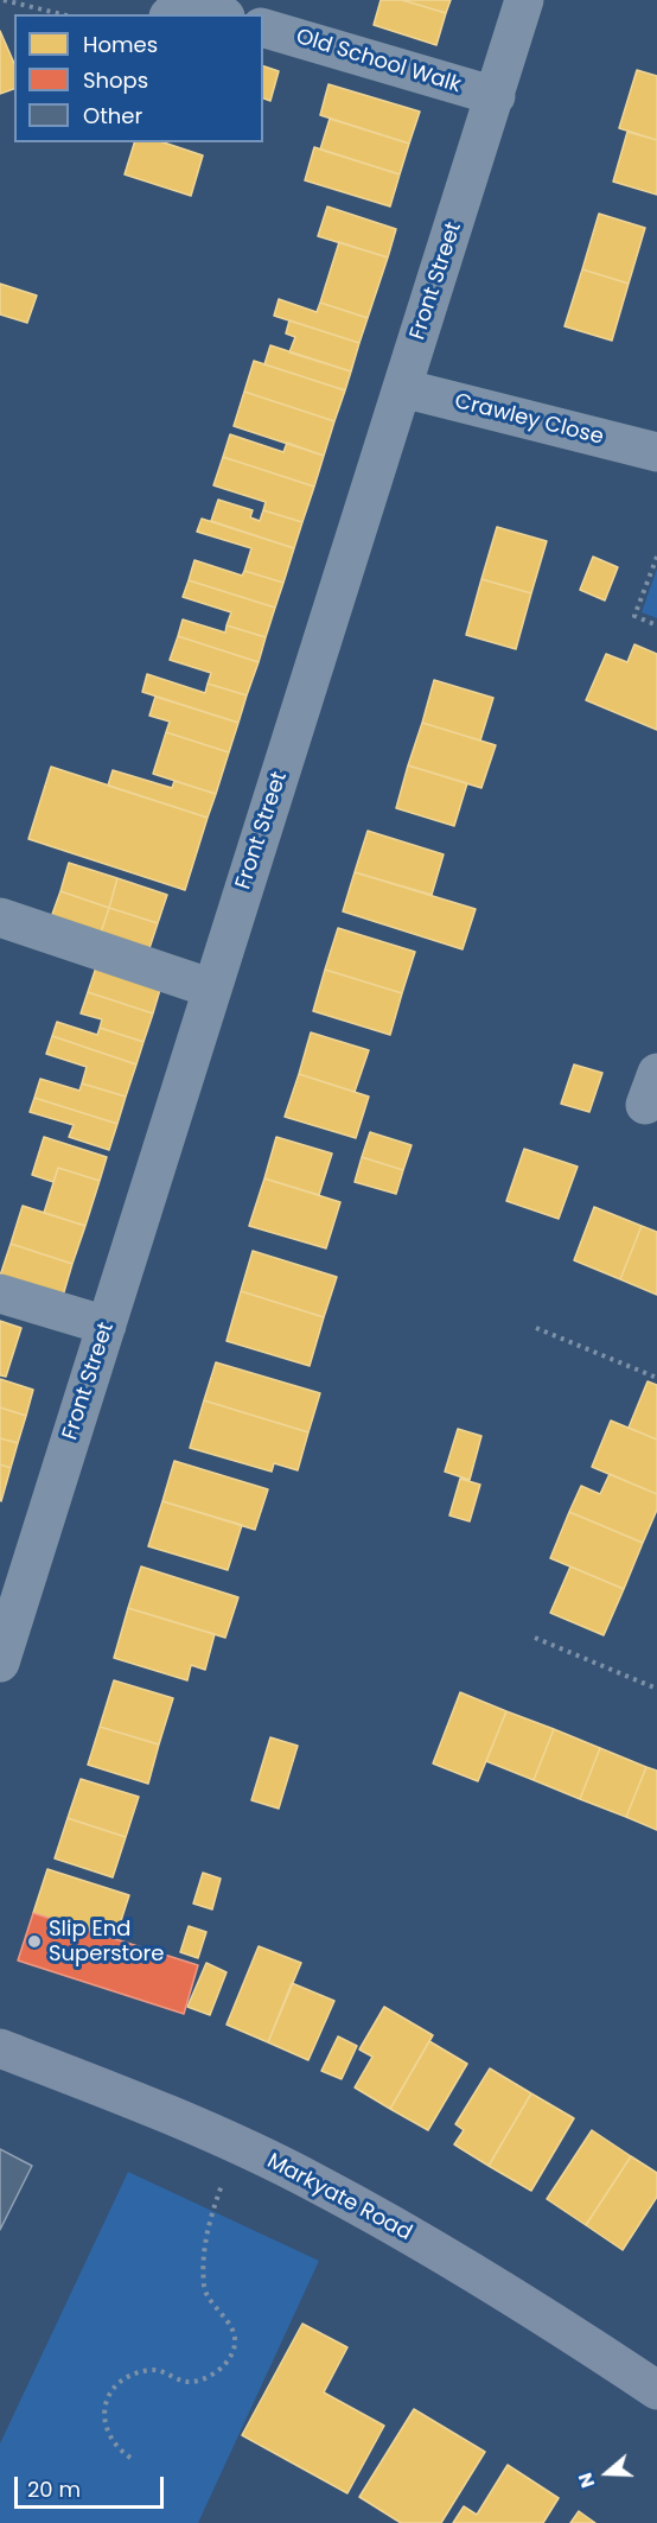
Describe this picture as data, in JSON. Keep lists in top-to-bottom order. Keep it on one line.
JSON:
{"streets":{"main road":["Markyate Road"],"street":["Old School Walk","Front Street","Crawley Close"]},"crossings":[["Old School Walk","Front Street"],["Front Street","Crawley Close"]],"places":["Slip End Superstore"],"legend":["Homes","Shops","Other"],"scale_bar":"20 m","north":"left"}
